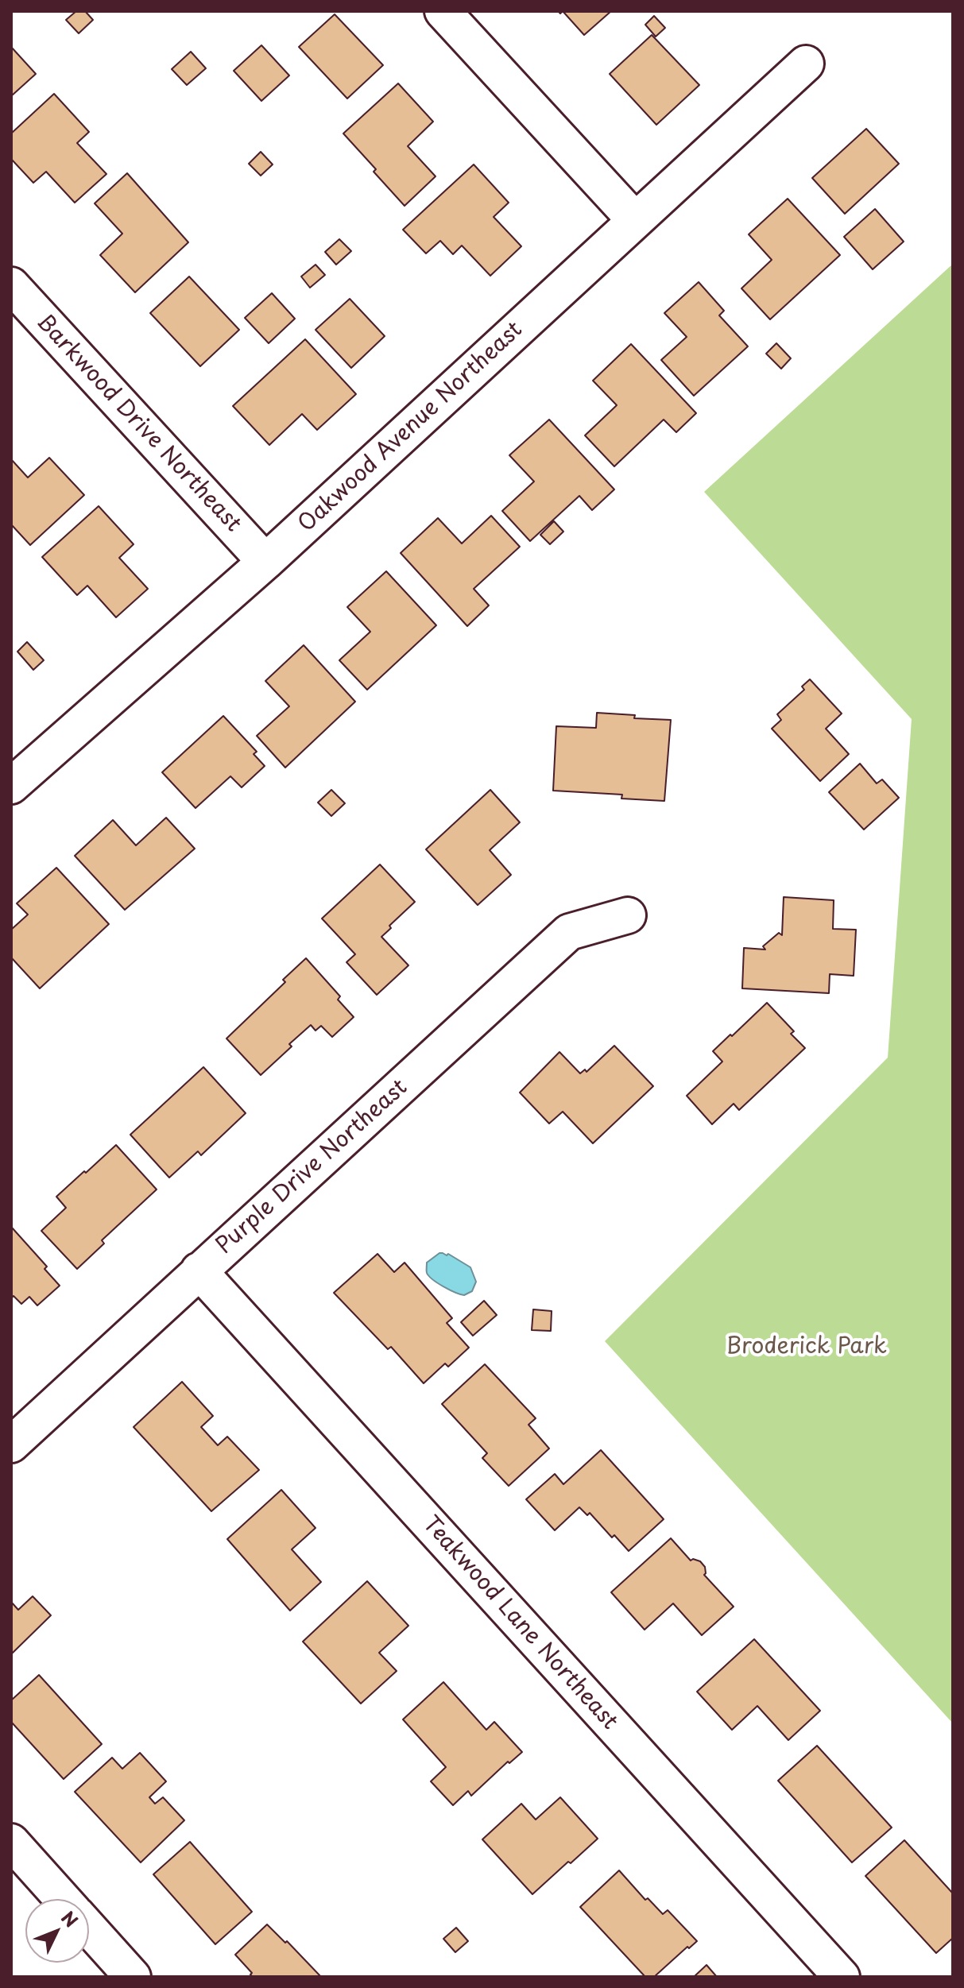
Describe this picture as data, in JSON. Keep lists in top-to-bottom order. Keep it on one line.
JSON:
{"streets":{"street":["Barkwood Drive Northeast","Oakwood Avenue Northeast","Purple Drive Northeast","Teakwood Lane Northeast"]},"crossings":[["Barkwood Drive Northeast","Oakwood Avenue Northeast"],["Purple Drive Northeast","Teakwood Lane Northeast"]],"parks":["Broderick Park"],"north":"top right"}
